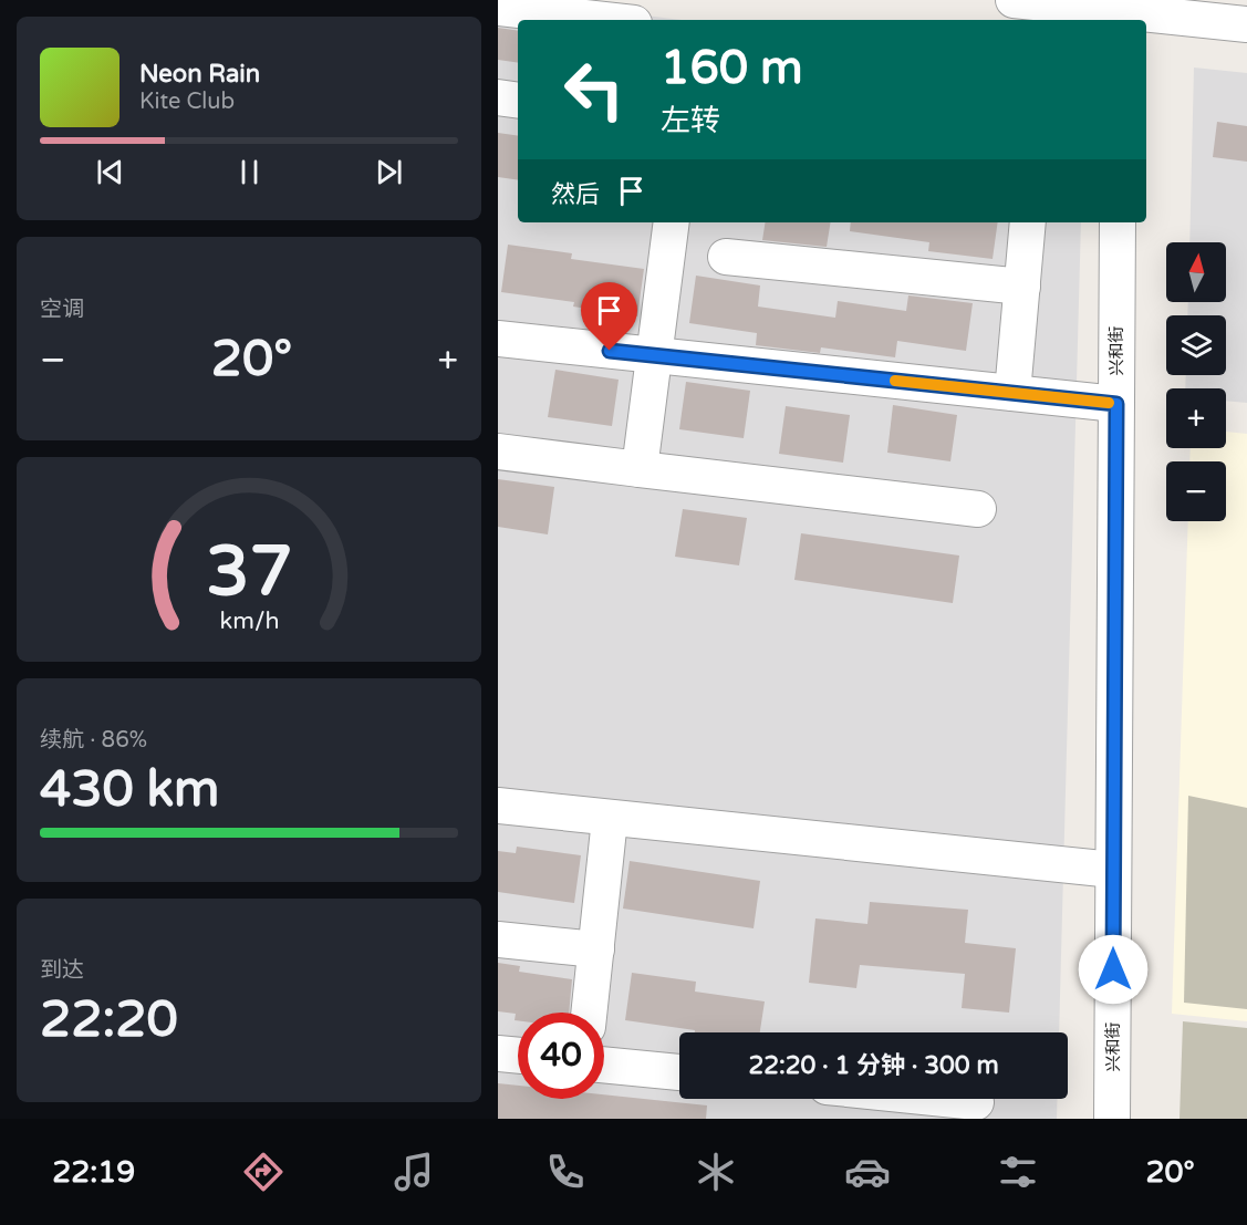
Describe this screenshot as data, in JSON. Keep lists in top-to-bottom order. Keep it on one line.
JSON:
{"streets":{"street":["兴和街"]},"north":"top","page":{"turn":["160 m","左转"],"song":["Neon Rain","Kite Club"],"then":"然后","tile":["空调",["续航 · 86%","430 km"],["到达","22:20"]],"map_buttons":["+","−"],"heat":["−","20°","+"],"limit":"40","trip":"22:20 · 1 分钟 · 300 m","tabs":["22:19","20°"],"gauge":["37","km/h"]}}
